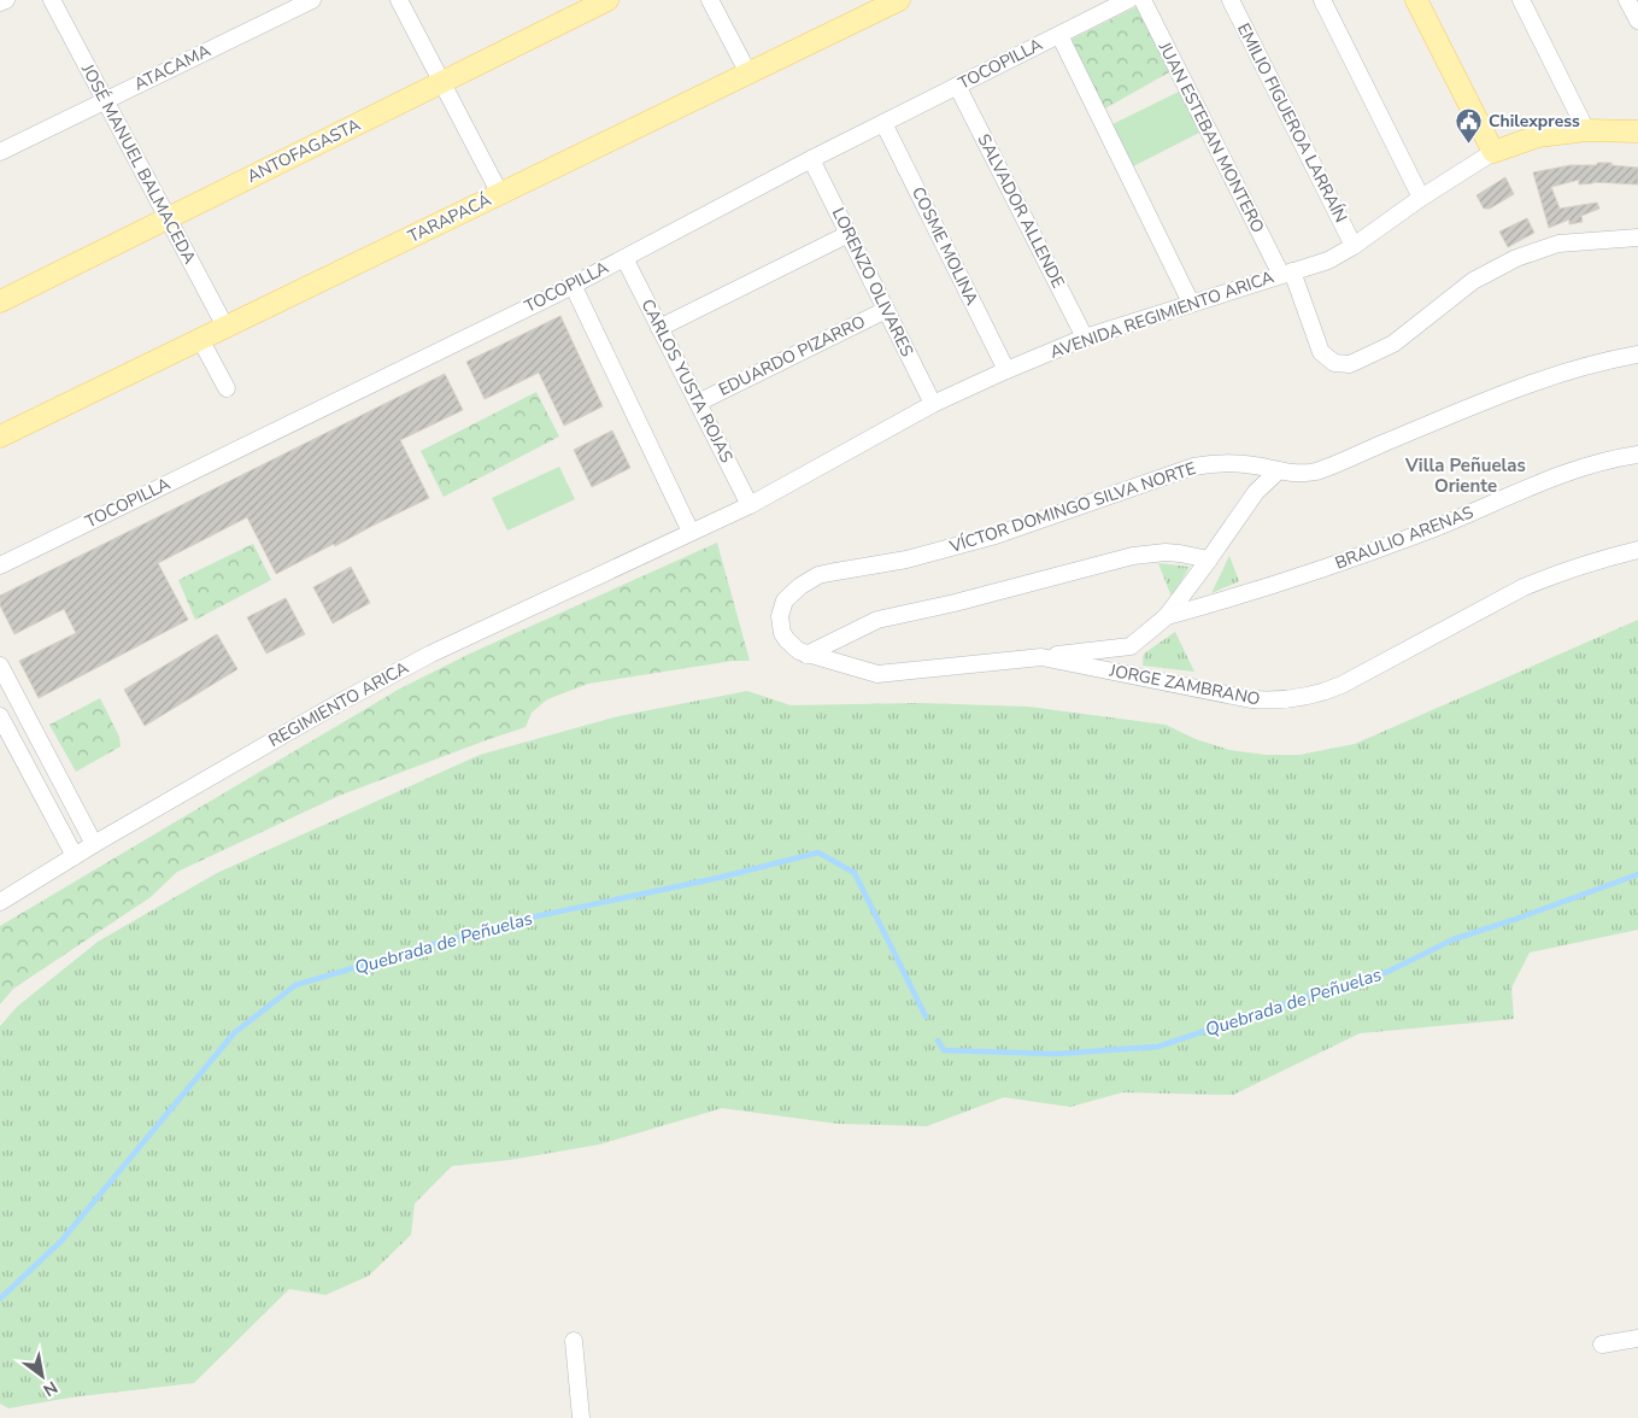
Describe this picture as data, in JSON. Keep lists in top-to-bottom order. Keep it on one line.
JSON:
{"streets":{"main road":["ANTOFAGASTA","TARAPACÁ","AVENIDA REGIMIENTO ARICA"],"street":["TOCOPILLA","ATACAMA","EMILIO FIGUEROA LARRAÍN","JUAN ESTEBAN MONTERO","JOSÉ MANUEL BALMACEDA","SALVADOR ALLENDE","COSME MOLINA","LORENZO OLIVARES","EDUARDO PIZARRO","CARLOS YUSTA ROJAS","VÍCTOR DOMINGO SILVA NORTE","BRAULIO ARENAS","JORGE ZAMBRANO","REGIMIENTO ARICA"]},"crossings":[["TOCOPILLA","SALVADOR ALLENDE"],["TOCOPILLA","COSME MOLINA"],["TOCOPILLA","LORENZO OLIVARES"],["TOCOPILLA","CARLOS YUSTA ROJAS"],["ATACAMA","JOSÉ MANUEL BALMACEDA"],["EMILIO FIGUEROA LARRAÍN","AVENIDA REGIMIENTO ARICA"],["JUAN ESTEBAN MONTERO","AVENIDA REGIMIENTO ARICA"],["ANTOFAGASTA","JOSÉ MANUEL BALMACEDA"],["JOSÉ MANUEL BALMACEDA","TARAPACÁ"],["SALVADOR ALLENDE","AVENIDA REGIMIENTO ARICA"],["COSME MOLINA","AVENIDA REGIMIENTO ARICA"],["LORENZO OLIVARES","AVENIDA REGIMIENTO ARICA"],["LORENZO OLIVARES","EDUARDO PIZARRO"],["AVENIDA REGIMIENTO ARICA","CARLOS YUSTA ROJAS"],["AVENIDA REGIMIENTO ARICA","REGIMIENTO ARICA"],["EDUARDO PIZARRO","CARLOS YUSTA ROJAS"],["VÍCTOR DOMINGO SILVA NORTE","JORGE ZAMBRANO"]],"districts":["Villa Peñuelas Oriente"],"water":["Quebrada de Peñuelas"],"places":{"public building":["Chilexpress"]},"north":"bottom right"}
